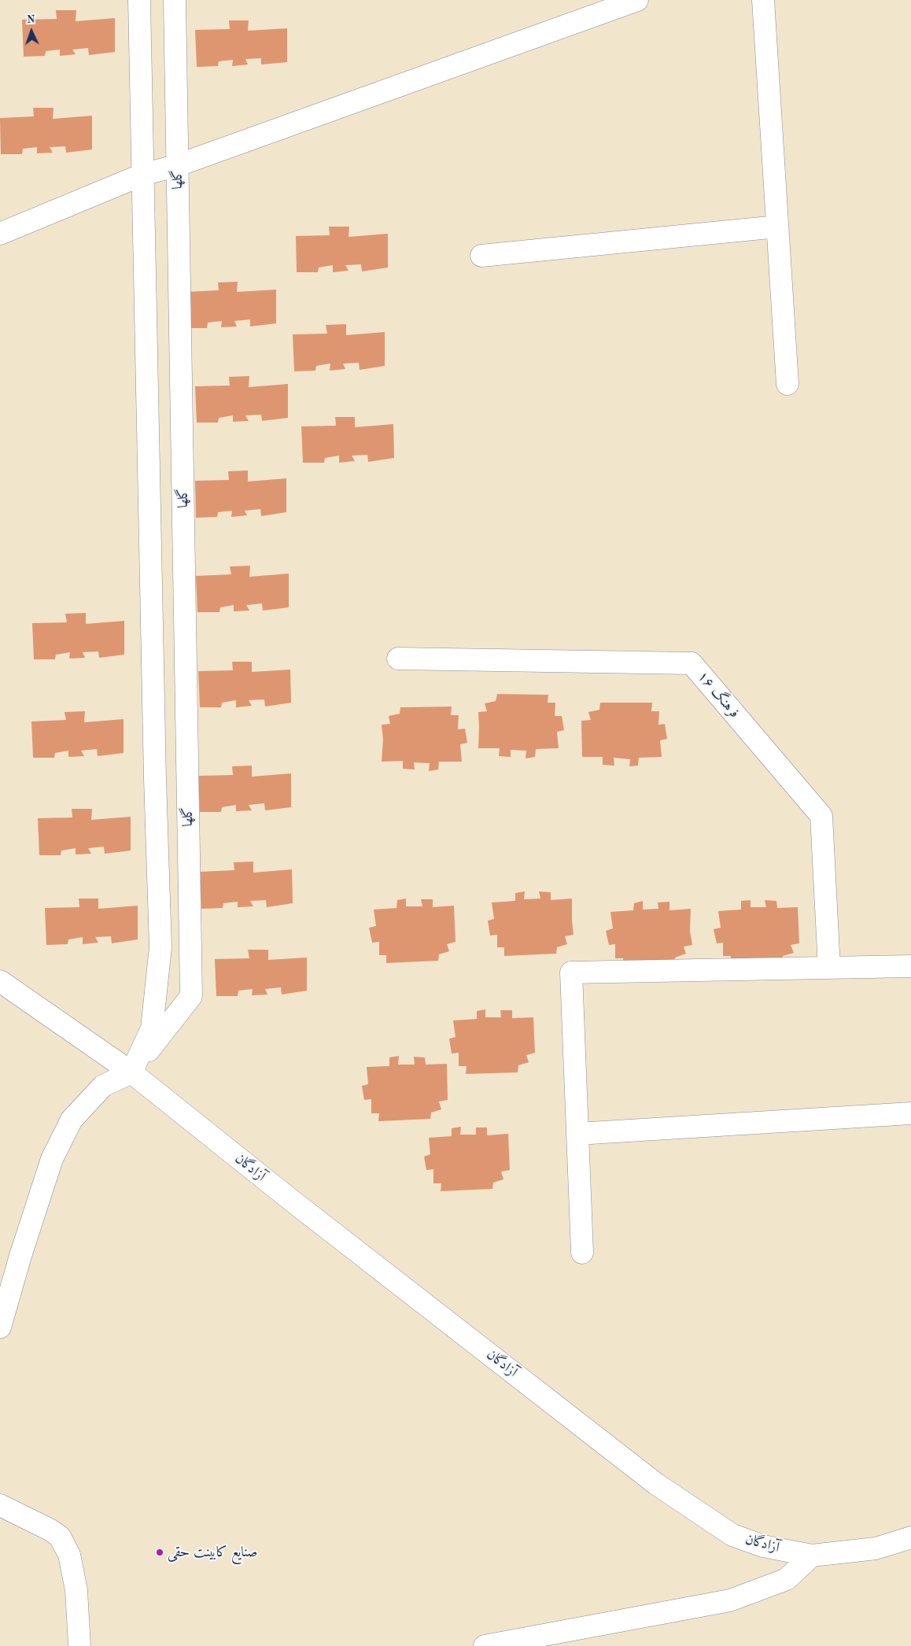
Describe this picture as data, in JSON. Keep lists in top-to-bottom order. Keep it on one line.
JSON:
{"streets":{"street":["گلها","فرهنگ ۱۶","آزادگان"]},"crossings":[["گلها","آزادگان"]],"places":["صنایع کابینت حقی"],"north":"top"}
